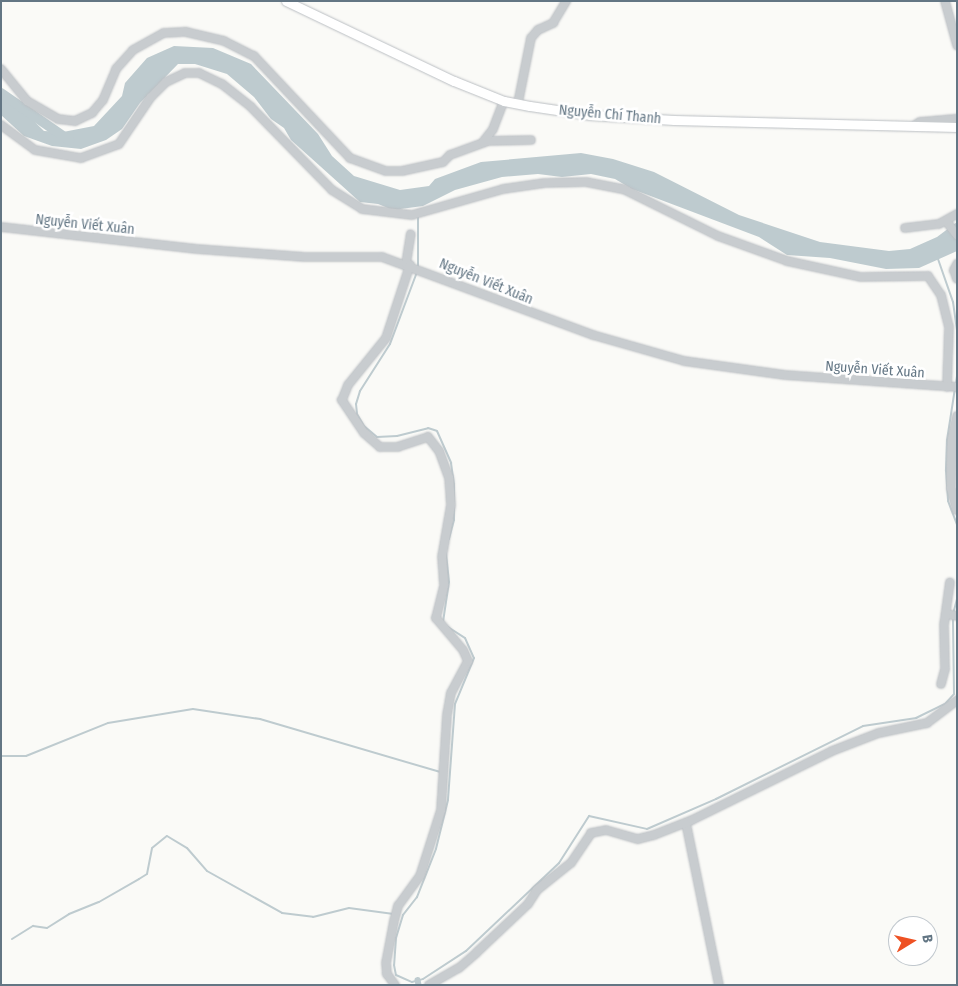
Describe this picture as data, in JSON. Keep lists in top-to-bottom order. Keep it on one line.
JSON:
{"streets":{"main road":["Nguyễn Chí Thanh"],"street":["Nguyễn Viết Xuân"]},"north":"right"}
